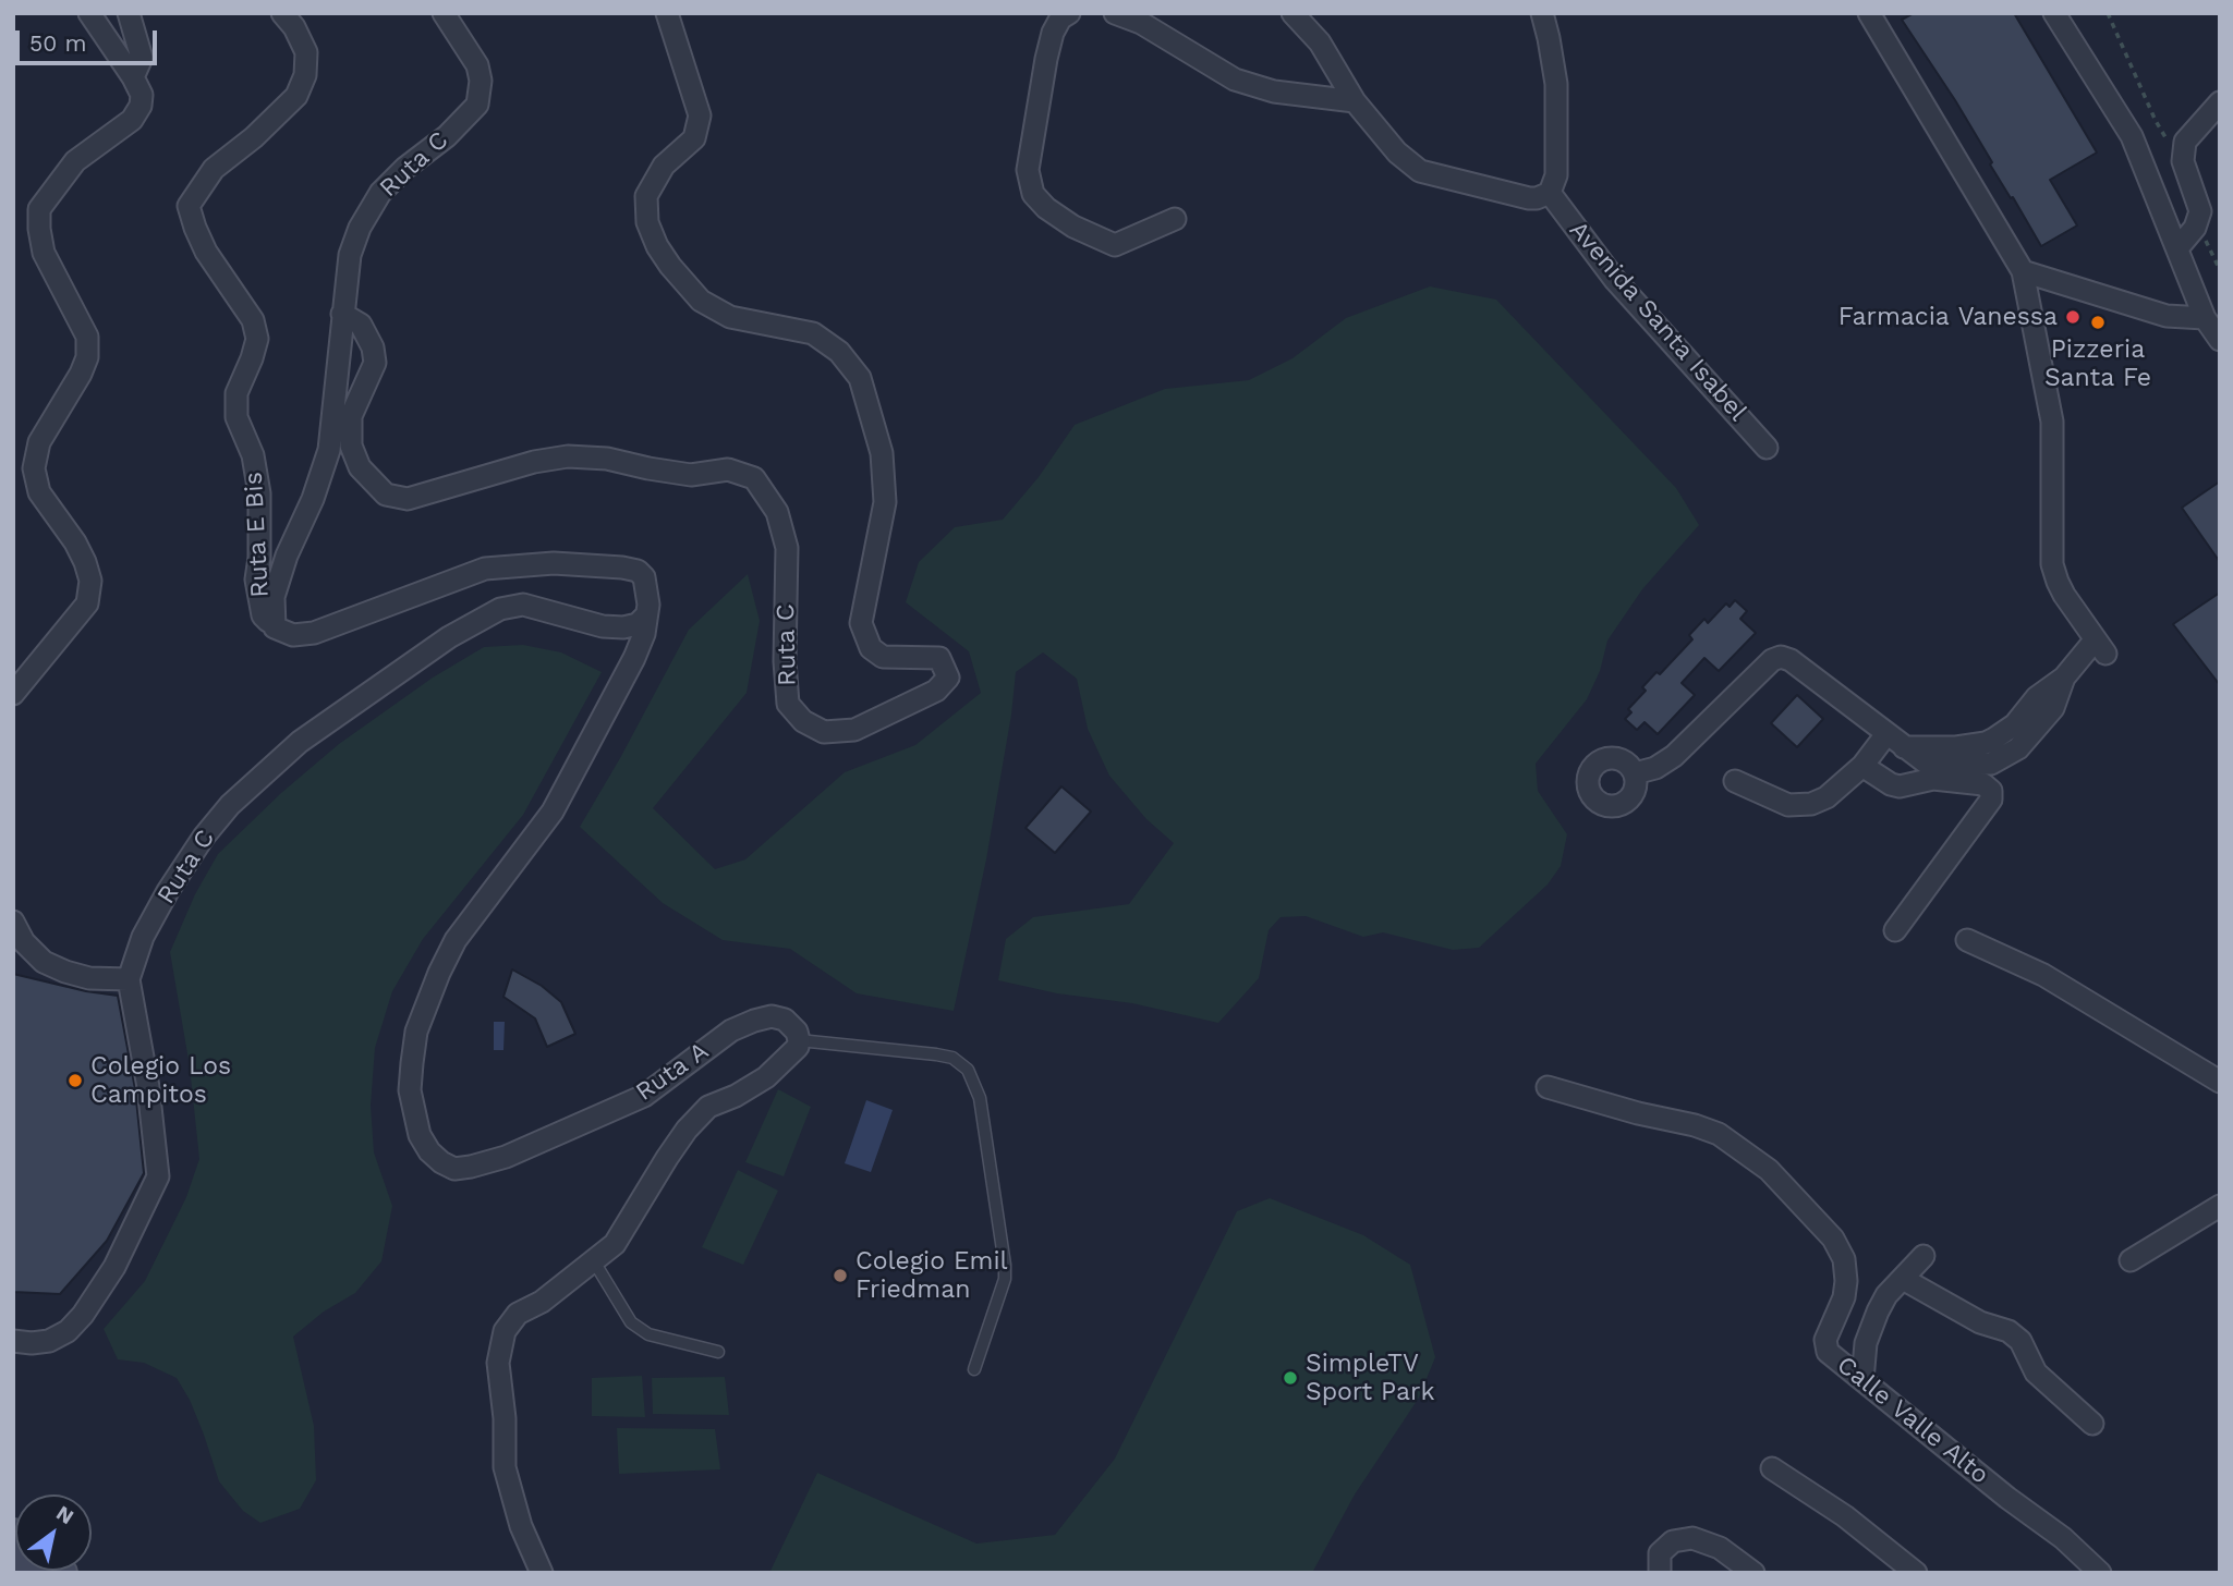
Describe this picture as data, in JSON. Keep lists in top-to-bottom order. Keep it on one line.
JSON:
{"streets":{"street":["Ruta C","Avenida Santa Isabel","Ruta E Bis","Ruta A","Calle Valle Alto"]},"crossings":[["Ruta C","Ruta E Bis"],["Ruta C","Ruta A"],["Ruta E Bis","Ruta A"]],"places":["Farmacia Vanessa","Pizzeria Santa Fe","Colegio Los Campitos","Colegio Emil Friedman","SimpleTV Sport Park"],"scale_bar":"50 m","north":"top right"}
